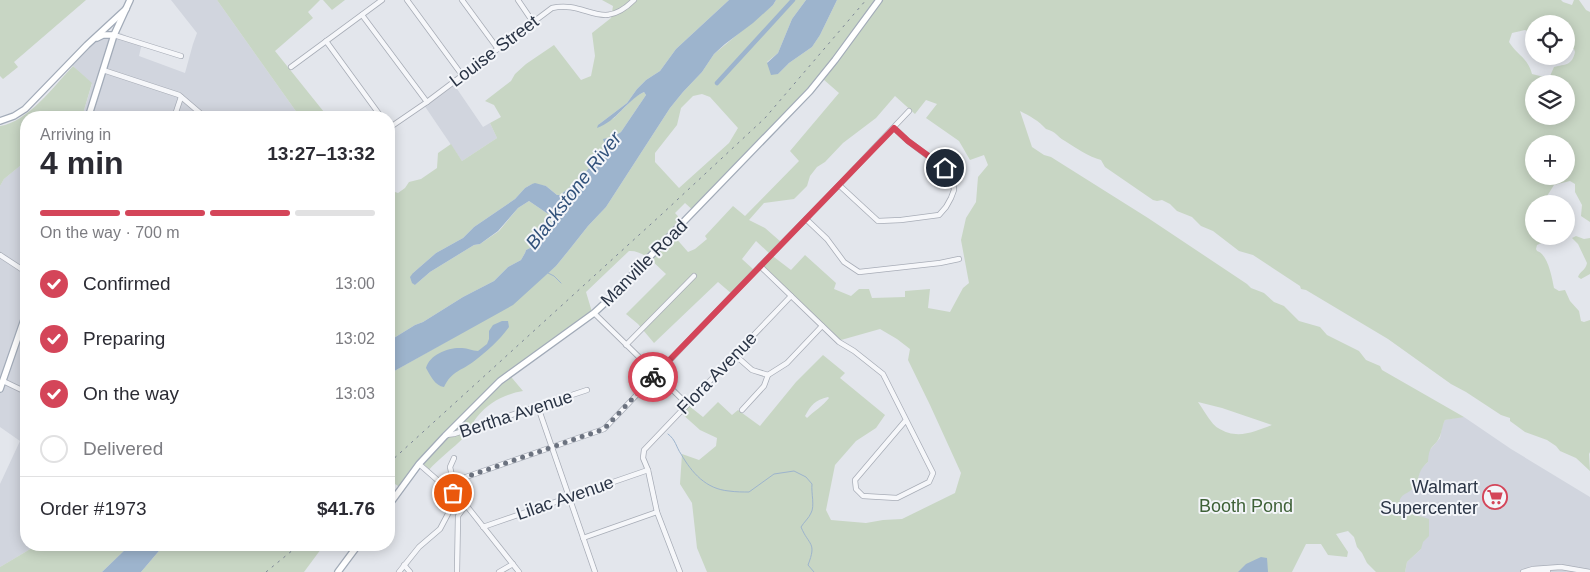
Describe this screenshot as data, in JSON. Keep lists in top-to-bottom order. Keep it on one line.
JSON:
{"streets":{"main road":["Manville Road"],"street":["Louise Street","Flora Avenue","Bertha Avenue","Lilac Avenue"]},"crossings":[["Manville Road","Bertha Avenue"],["Flora Avenue","Lilac Avenue"]],"water":["Blackstone River"],"parks":["Booth Pond"],"places":{"supermarket":["Walmart Supercenter"]},"page":{"map_buttons":["+","−"],"heading":["4 min","Arriving in","13:27–13:32"],"panel":["Order #1973","$41.76"],"bar":"On the way · 700 m","list":[["Confirmed","13:00"],["Preparing","13:02"],["On the way","13:03"],"Delivered"]}}
